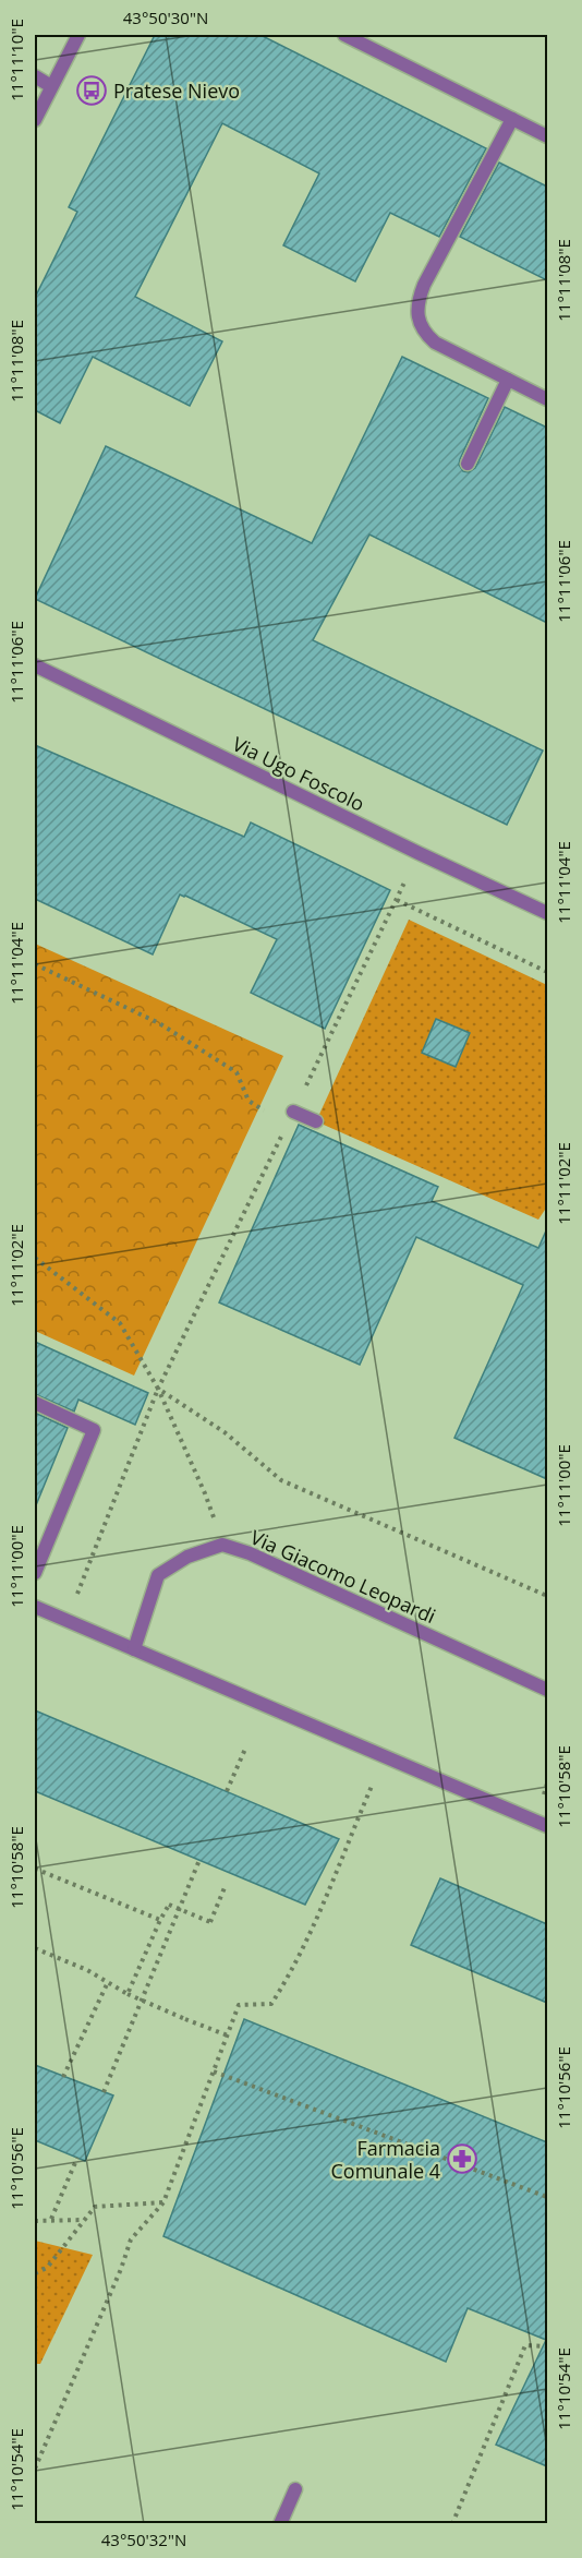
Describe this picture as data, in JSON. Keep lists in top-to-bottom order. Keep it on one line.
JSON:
{"streets":{"street":["Via Ugo Foscolo","Via Giacomo Leopardi"]},"places":{"bus stop":["Pratese Nievo"],"pharmacy":["Farmacia Comunale 4"]},"coordinates":["43°50'30\"N","11°11'10\"E","11°11'08\"E","11°11'06\"E","11°11'04\"E","11°11'02\"E","11°11'00\"E","11°10'58\"E","11°10'56\"E","11°10'54\"E","43°50'32\"N"]}
